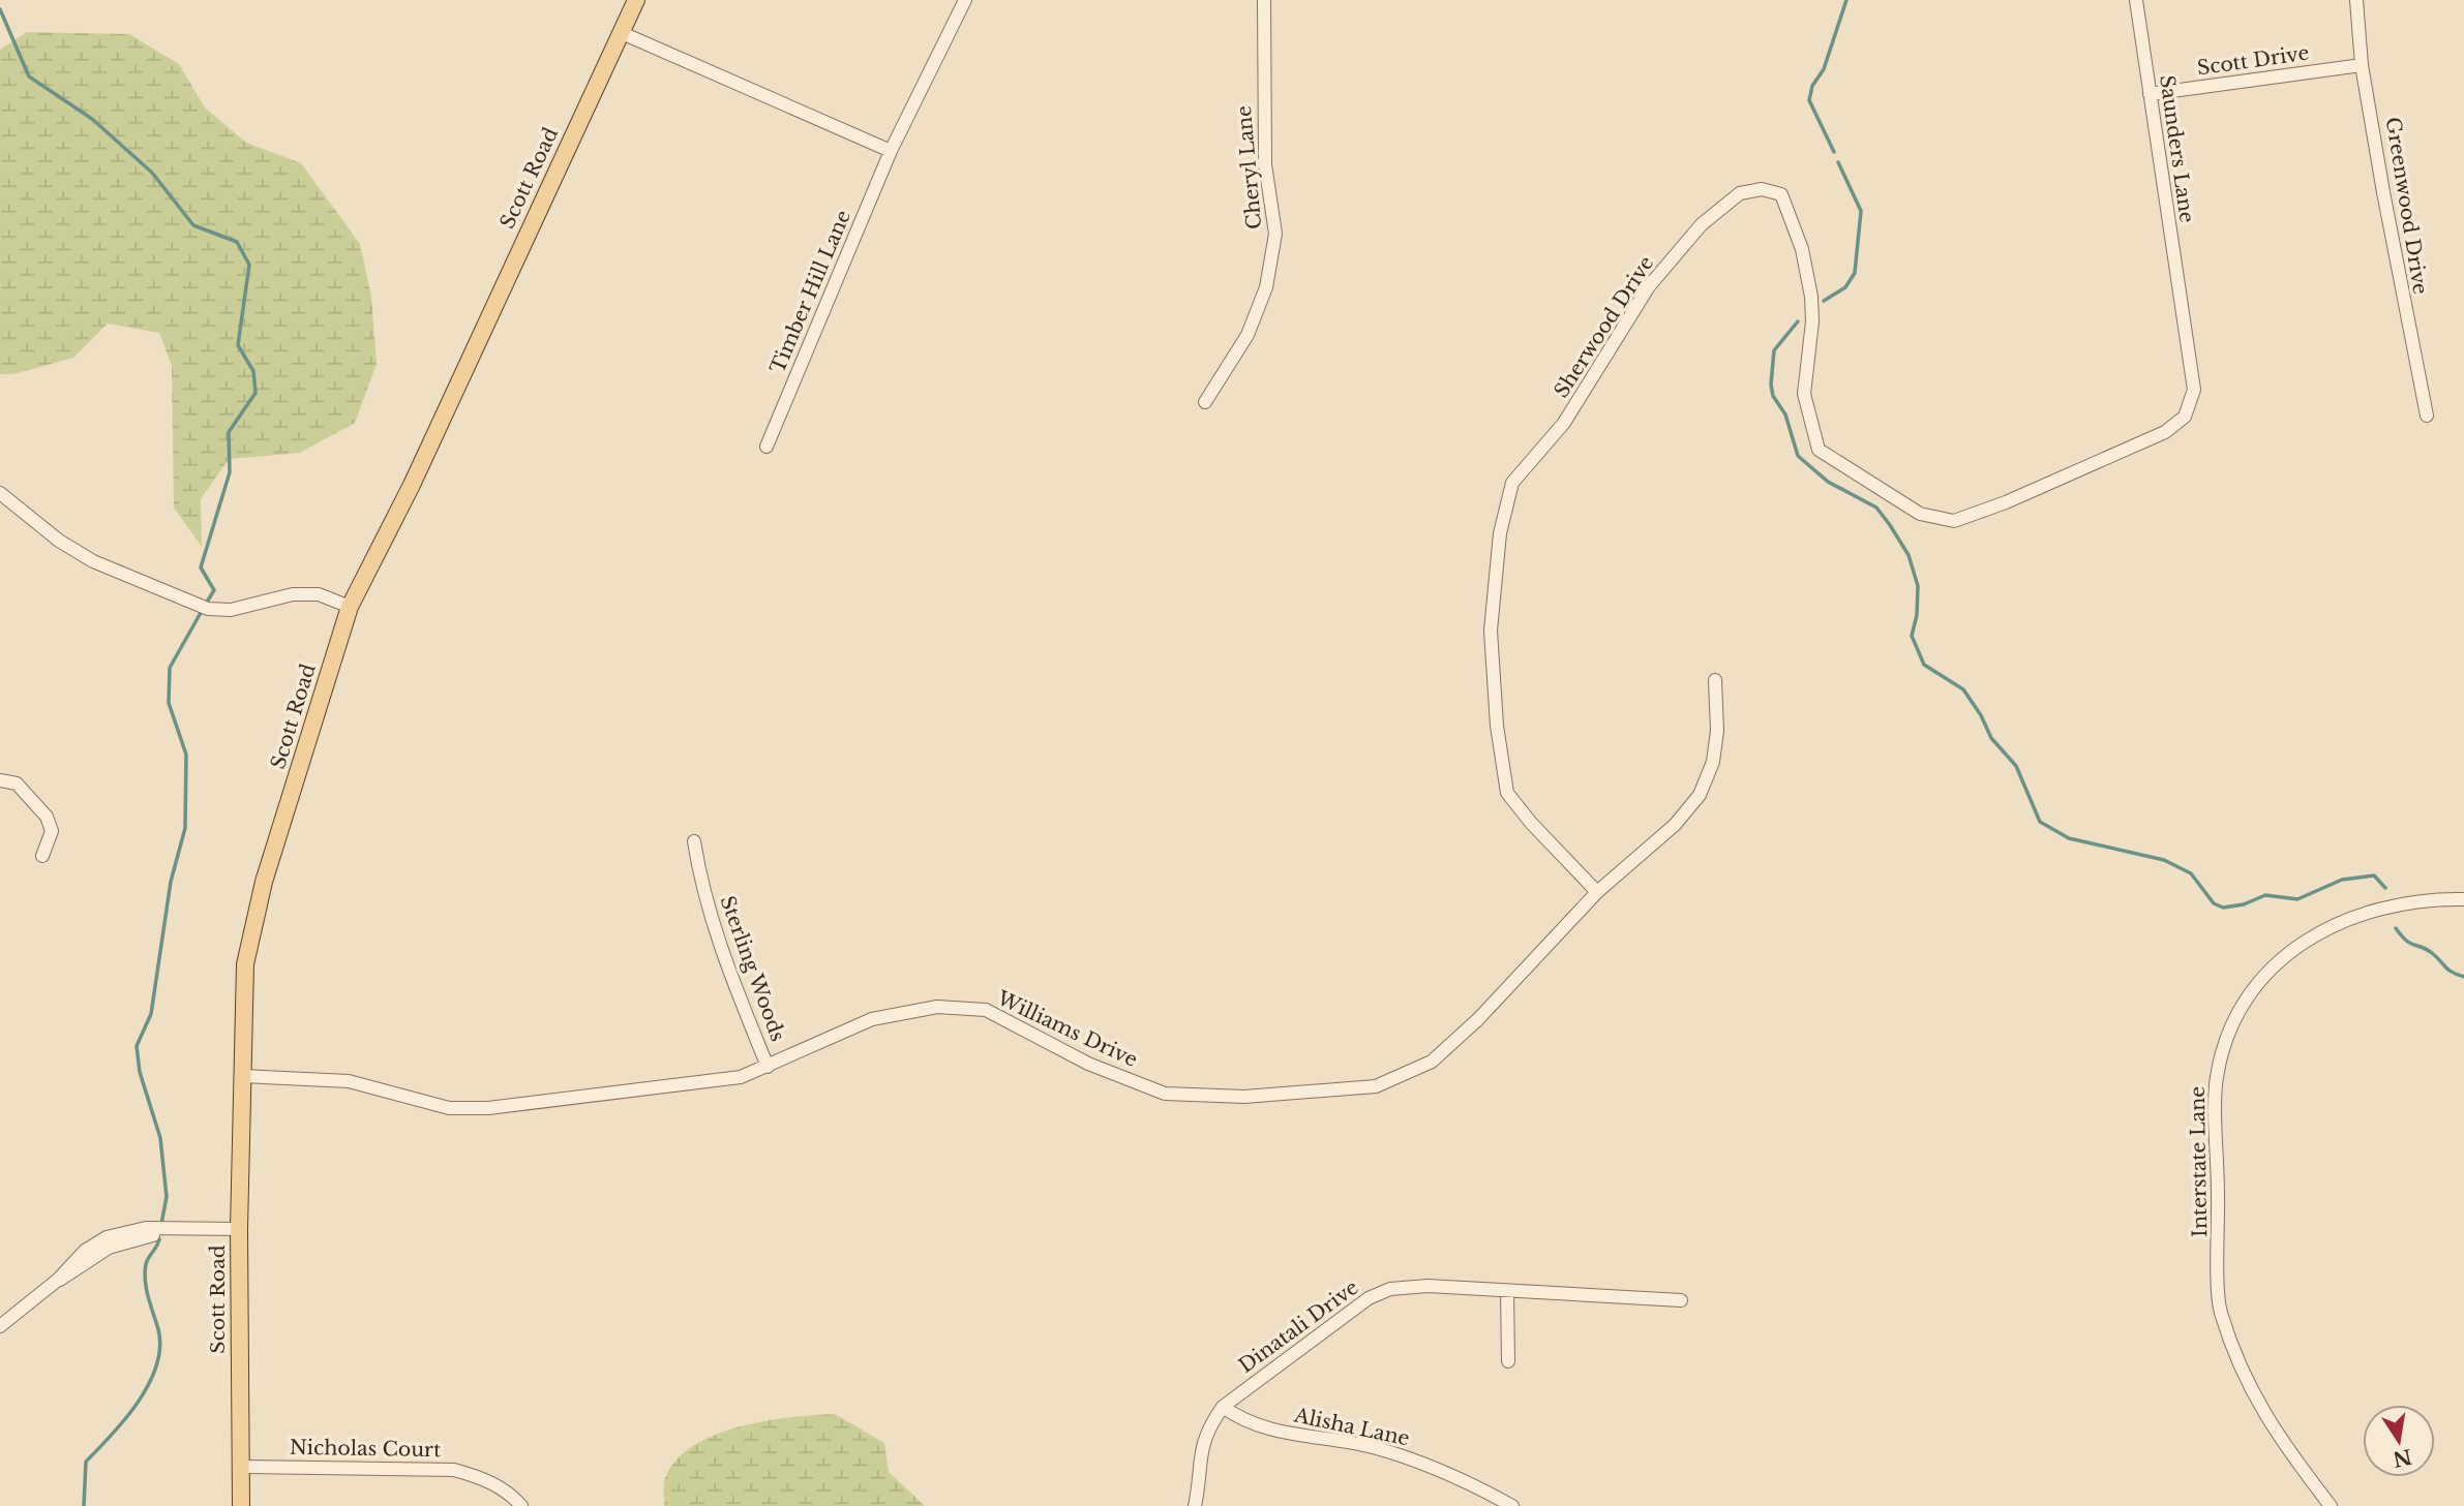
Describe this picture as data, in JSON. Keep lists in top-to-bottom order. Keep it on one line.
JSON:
{"streets":{"main road":["Scott Road"],"street":["Scott Drive","Saunders Lane","Cheryl Lane","Greenwood Drive","Timber Hill Lane","Sherwood Drive","Sterling Woods","Williams Drive","Interstate Lane","Dinatali Drive","Alisha Lane","Nicholas Court"]},"crossings":[["Scott Drive","Saunders Lane"],["Scott Drive","Greenwood Drive"],["Saunders Lane","Sherwood Drive"],["Scott Road","Williams Drive"],["Scott Road","Nicholas Court"],["Sherwood Drive","Williams Drive"],["Sterling Woods","Williams Drive"],["Dinatali Drive","Alisha Lane"]],"north":"bottom"}
